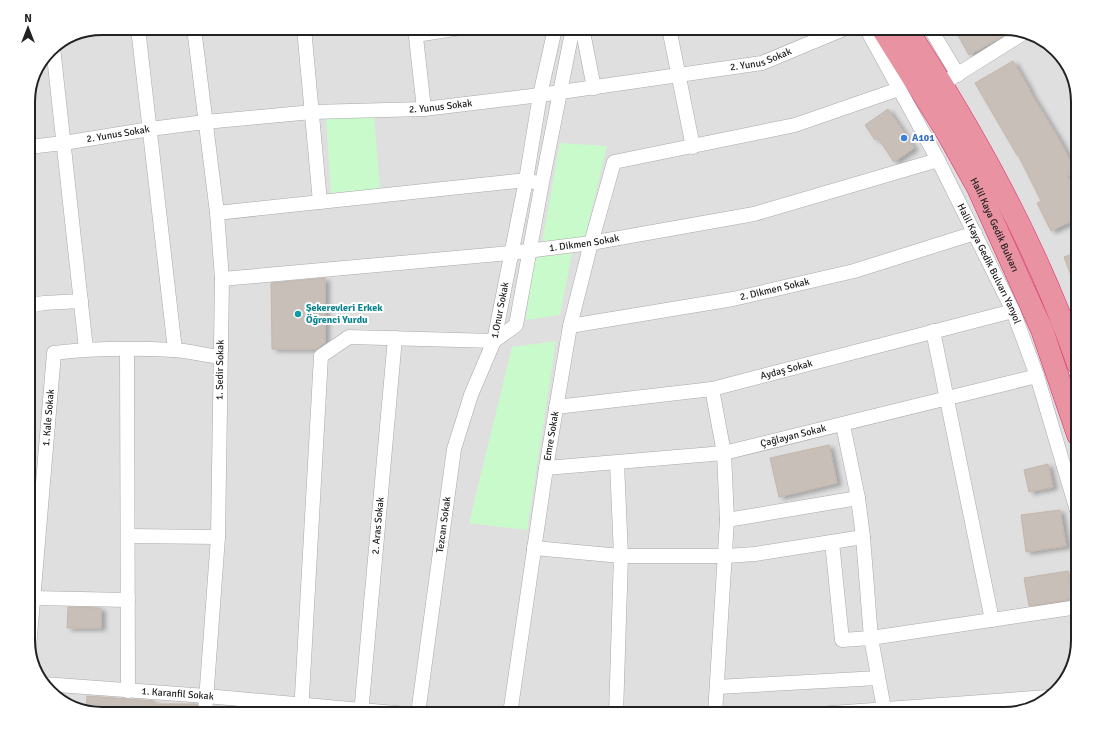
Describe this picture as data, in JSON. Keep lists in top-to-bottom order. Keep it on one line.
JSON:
{"streets":{"highway":["Halil Kaya Gedik Bulvarı"],"street":["2. Yunus Sokak","1. Dikmen Sokak","Halil Kaya Gedik Bulvarı Yanyol","2. Dikmen Sokak","1.Onur Sokak","Aydaş Sokak","1. Sedir Sokak","1. Kale Sokak","Emre Sokak","Çağlayan Sokak","Tezcan Sokak","2. Aras Sokak","1. Karanfil Sokak"]},"crossings":[["2. Yunus Sokak","1.Onur Sokak"],["2. Yunus Sokak","1. Sedir Sokak"],["1. Dikmen Sokak","Halil Kaya Gedik Bulvarı Yanyol"],["1. Dikmen Sokak","1.Onur Sokak"],["1. Dikmen Sokak","1. Sedir Sokak"],["1. Dikmen Sokak","Emre Sokak"],["Halil Kaya Gedik Bulvarı Yanyol","2. Dikmen Sokak"],["Halil Kaya Gedik Bulvarı Yanyol","Aydaş Sokak"],["Halil Kaya Gedik Bulvarı Yanyol","Çağlayan Sokak"],["2. Dikmen Sokak","Emre Sokak"],["1.Onur Sokak","Tezcan Sokak"],["Aydaş Sokak","Emre Sokak"],["1. Sedir Sokak","1. Kale Sokak"],["1. Sedir Sokak","1. Karanfil Sokak"],["Emre Sokak","Çağlayan Sokak"]],"places":["A101","Şekerevleri Erkek Öğrenci Yurdu"],"north":"top"}
